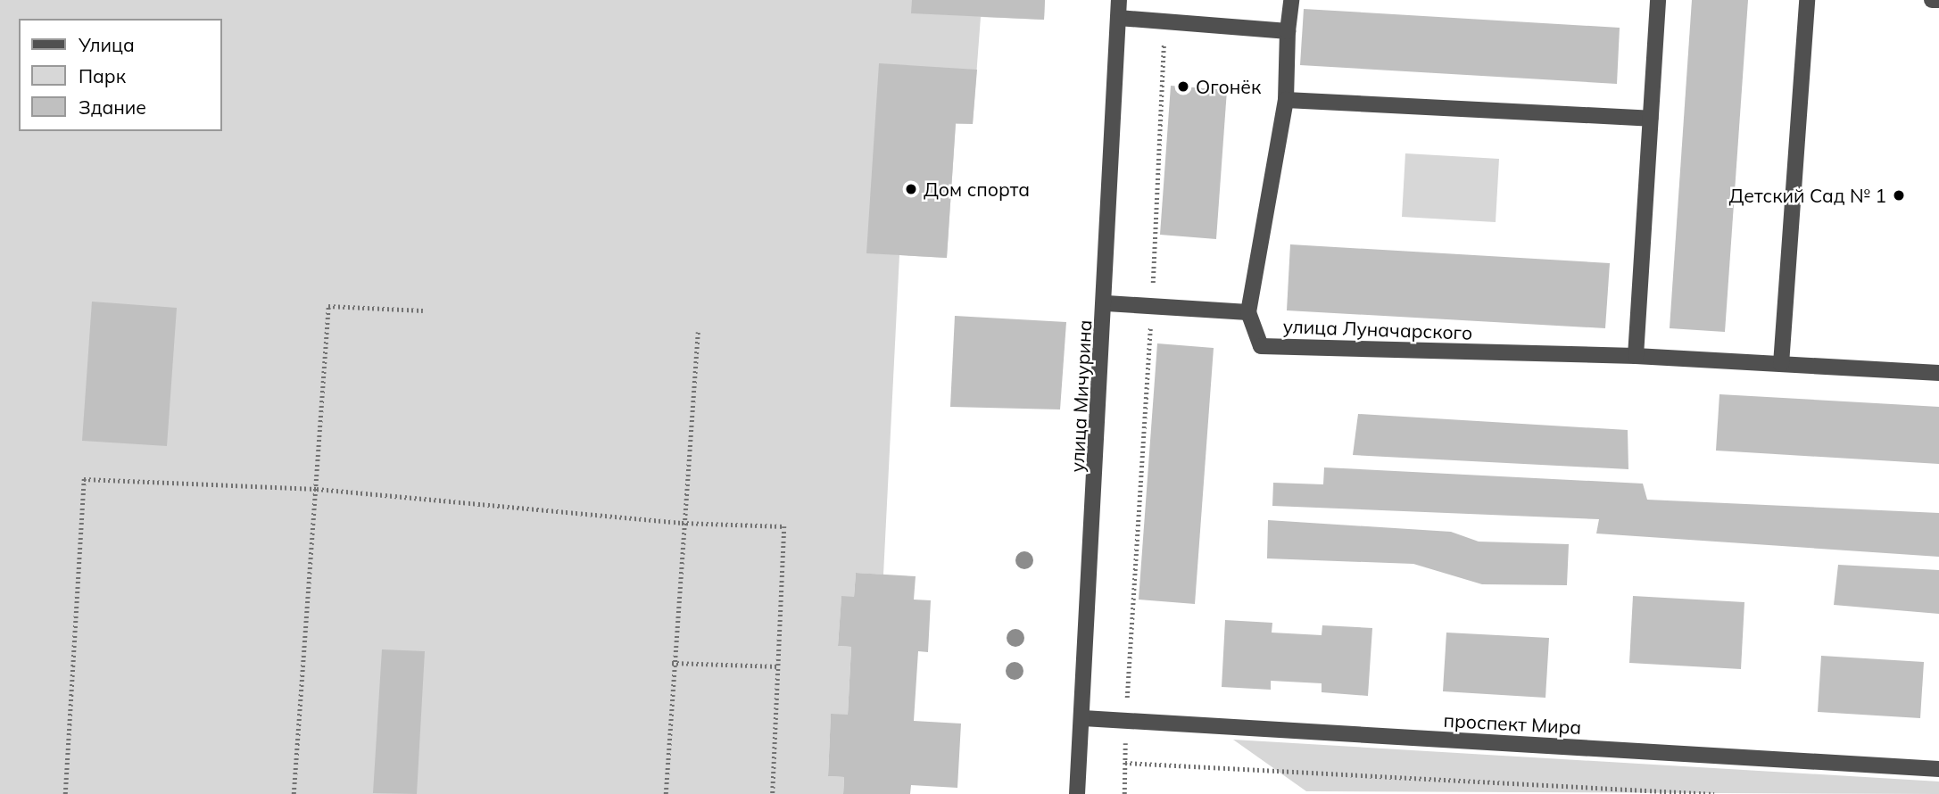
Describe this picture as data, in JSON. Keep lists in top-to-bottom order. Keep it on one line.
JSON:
{"streets":{"street":["улица Луначарского","улица Мичурина","проспект Мира"]},"crossings":[["улица Мичурина","проспект Мира"]],"places":["Огонёк","Дом спорта","Детский Сад № 1"],"legend":["Улица","Парк","Здание"]}
